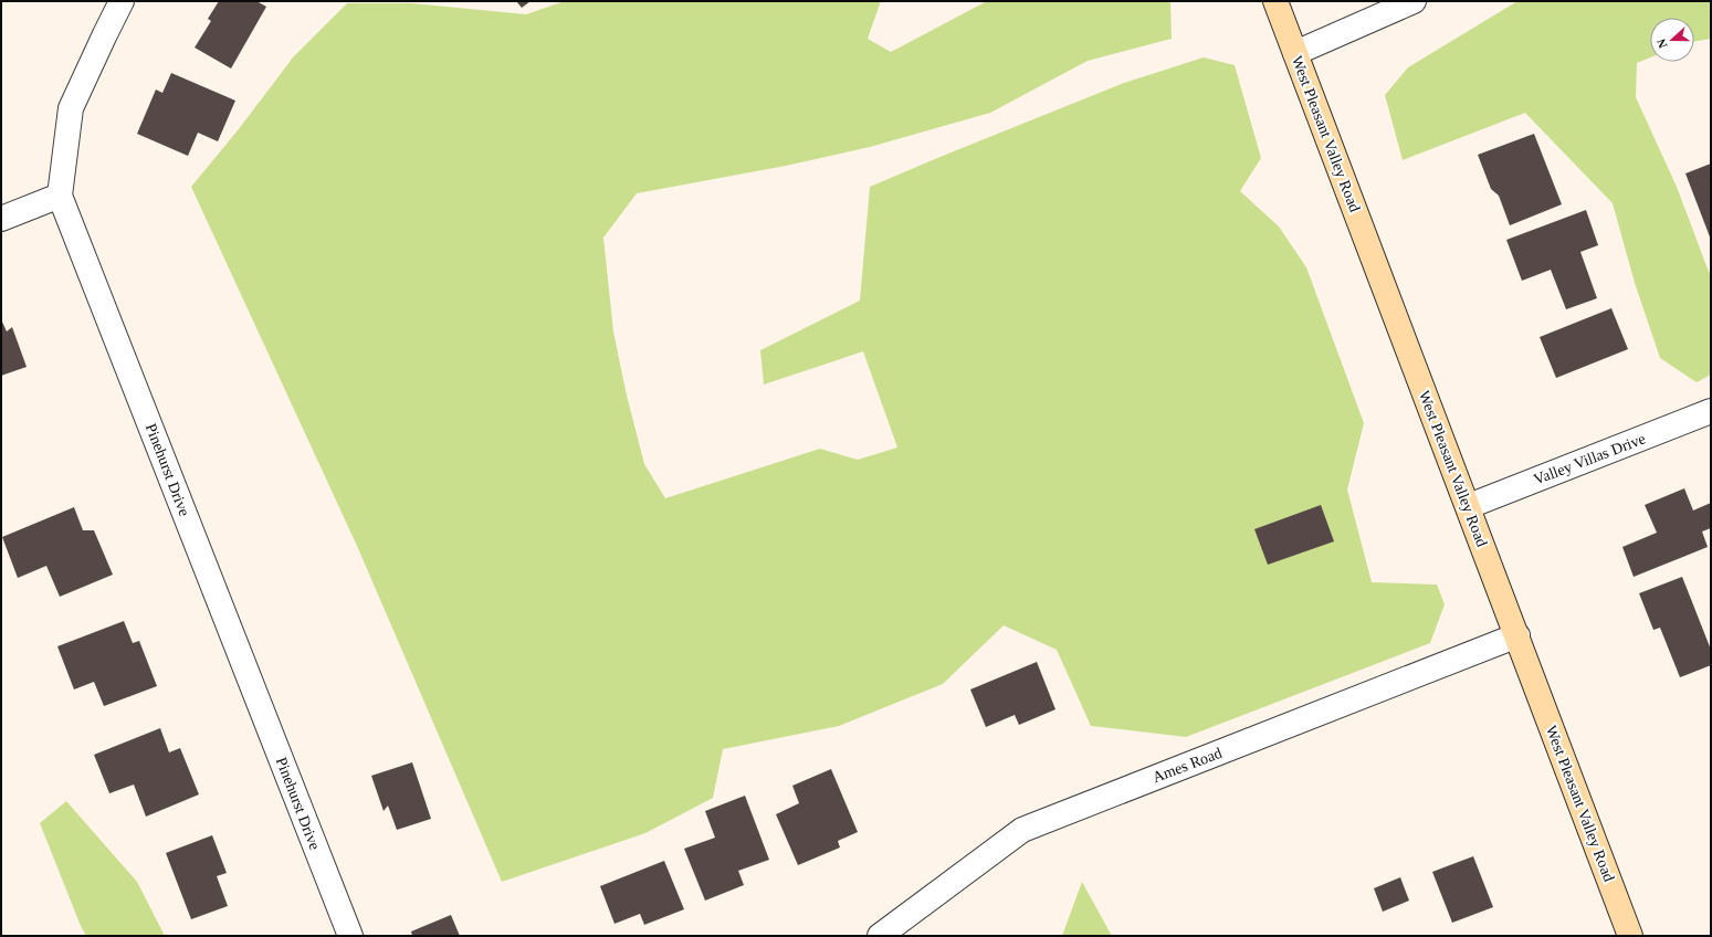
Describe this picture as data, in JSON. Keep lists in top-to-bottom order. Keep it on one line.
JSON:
{"streets":{"main road":["West Pleasant Valley Road"],"street":["Valley Villas Drive","Pinehurst Drive","Ames Road"]},"crossings":[["West Pleasant Valley Road","Valley Villas Drive"],["West Pleasant Valley Road","Ames Road"]],"north":"left"}
